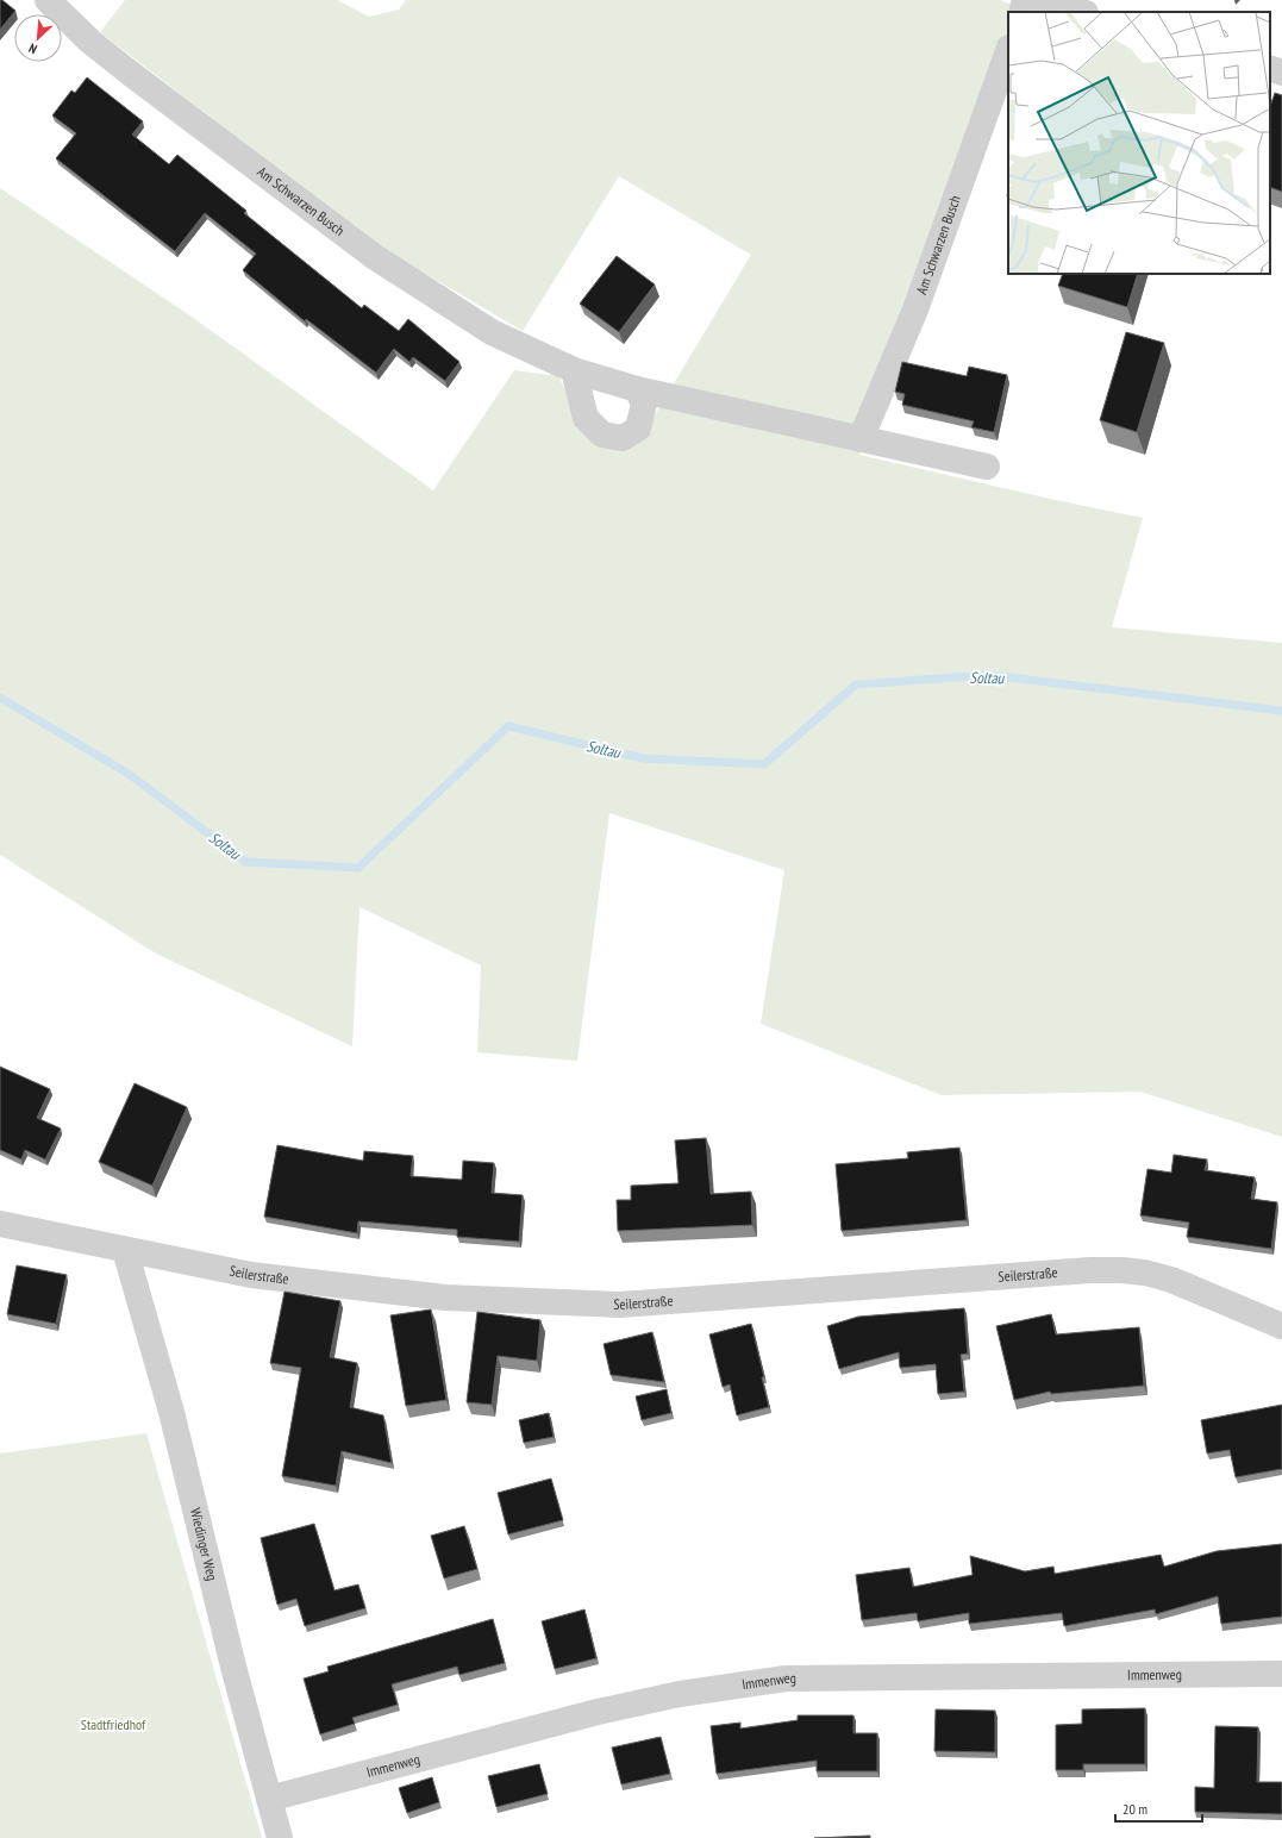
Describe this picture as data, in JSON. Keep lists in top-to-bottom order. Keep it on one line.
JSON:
{"streets":{"street":["Am Schwarzen Busch","Seilerstraße","Wiedinger Weg","Immenweg"]},"crossings":[["Seilerstraße","Wiedinger Weg"],["Wiedinger Weg","Immenweg"]],"water":["Soltau"],"parks":["Stadtfriedhof"],"scale_bar":"20 m","north":"bottom left"}
